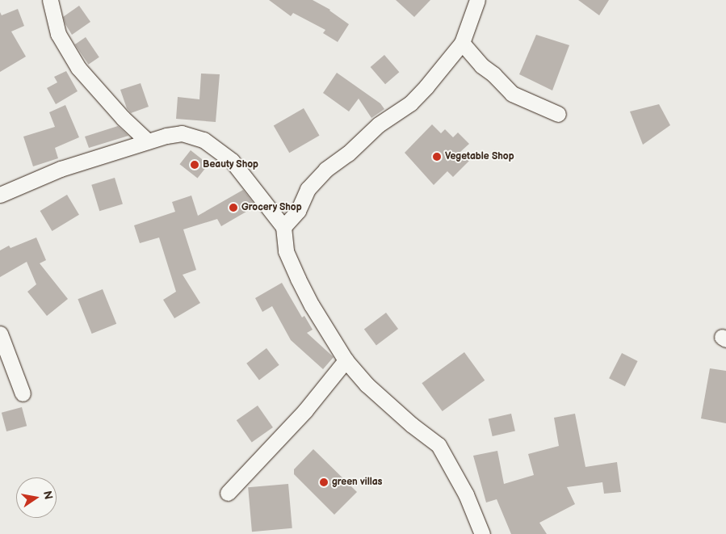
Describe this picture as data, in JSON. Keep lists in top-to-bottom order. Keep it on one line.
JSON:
{"places":["Vegetable Shop","Beauty Shop","Grocery Shop","green villas"],"north":"right"}
